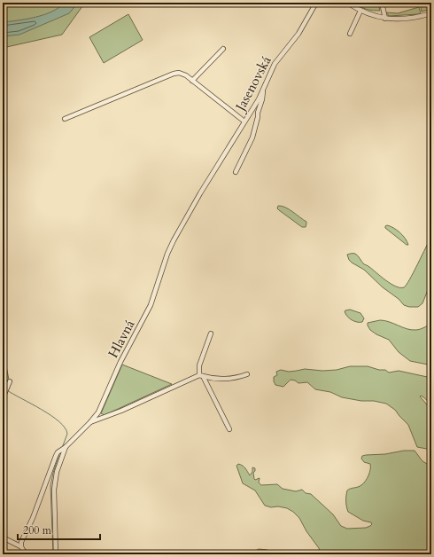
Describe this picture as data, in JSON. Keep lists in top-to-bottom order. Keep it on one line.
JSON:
{"streets":{"street":["Jasenovská","Hlavná"]},"crossings":[["Jasenovská","Hlavná"]],"scale_bar":"200 m"}
